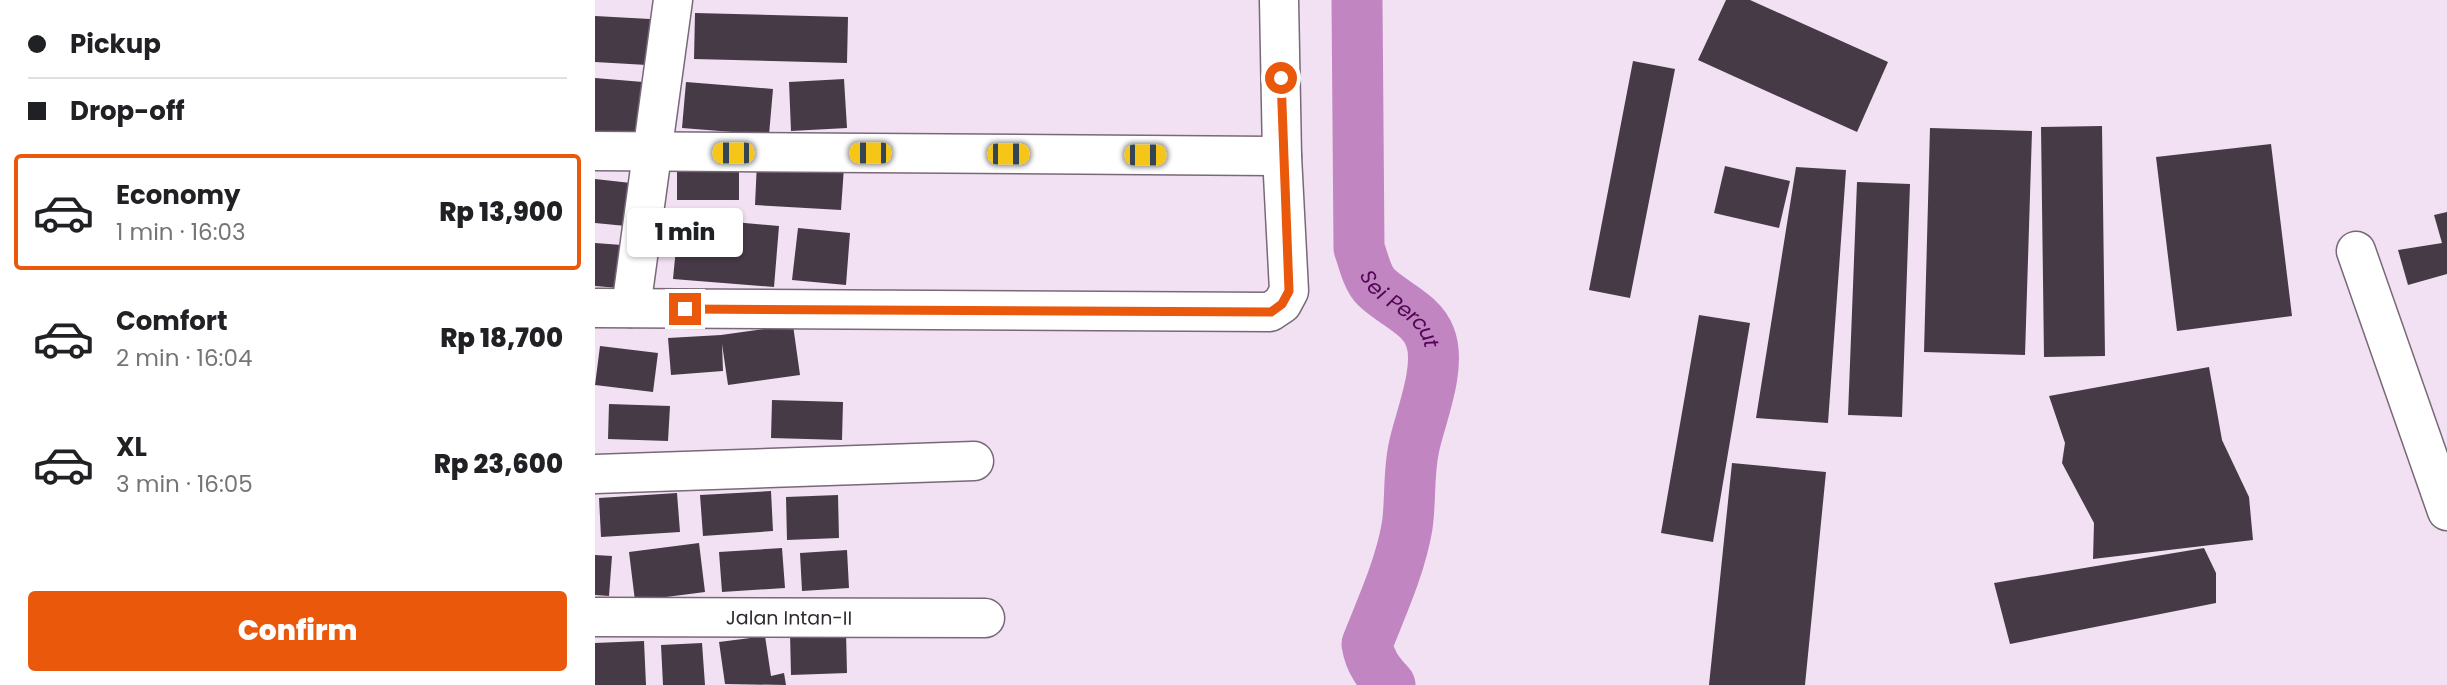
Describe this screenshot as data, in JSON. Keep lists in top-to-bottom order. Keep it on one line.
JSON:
{"streets":{"street":["Jalan Intan-II"]},"water":["Sei Percut"],"page":{"banner":["Pickup","Drop-off"],"list":[{"name":"Economy","note":"1 min · 16:03","value":"Rp 13,900"},{"name":"Comfort","note":"2 min · 16:04","value":"Rp 18,700"},{"name":"XL","note":"3 min · 16:05","value":"Rp 23,600"}],"bubble":"1 min","buttons":"Confirm"}}
